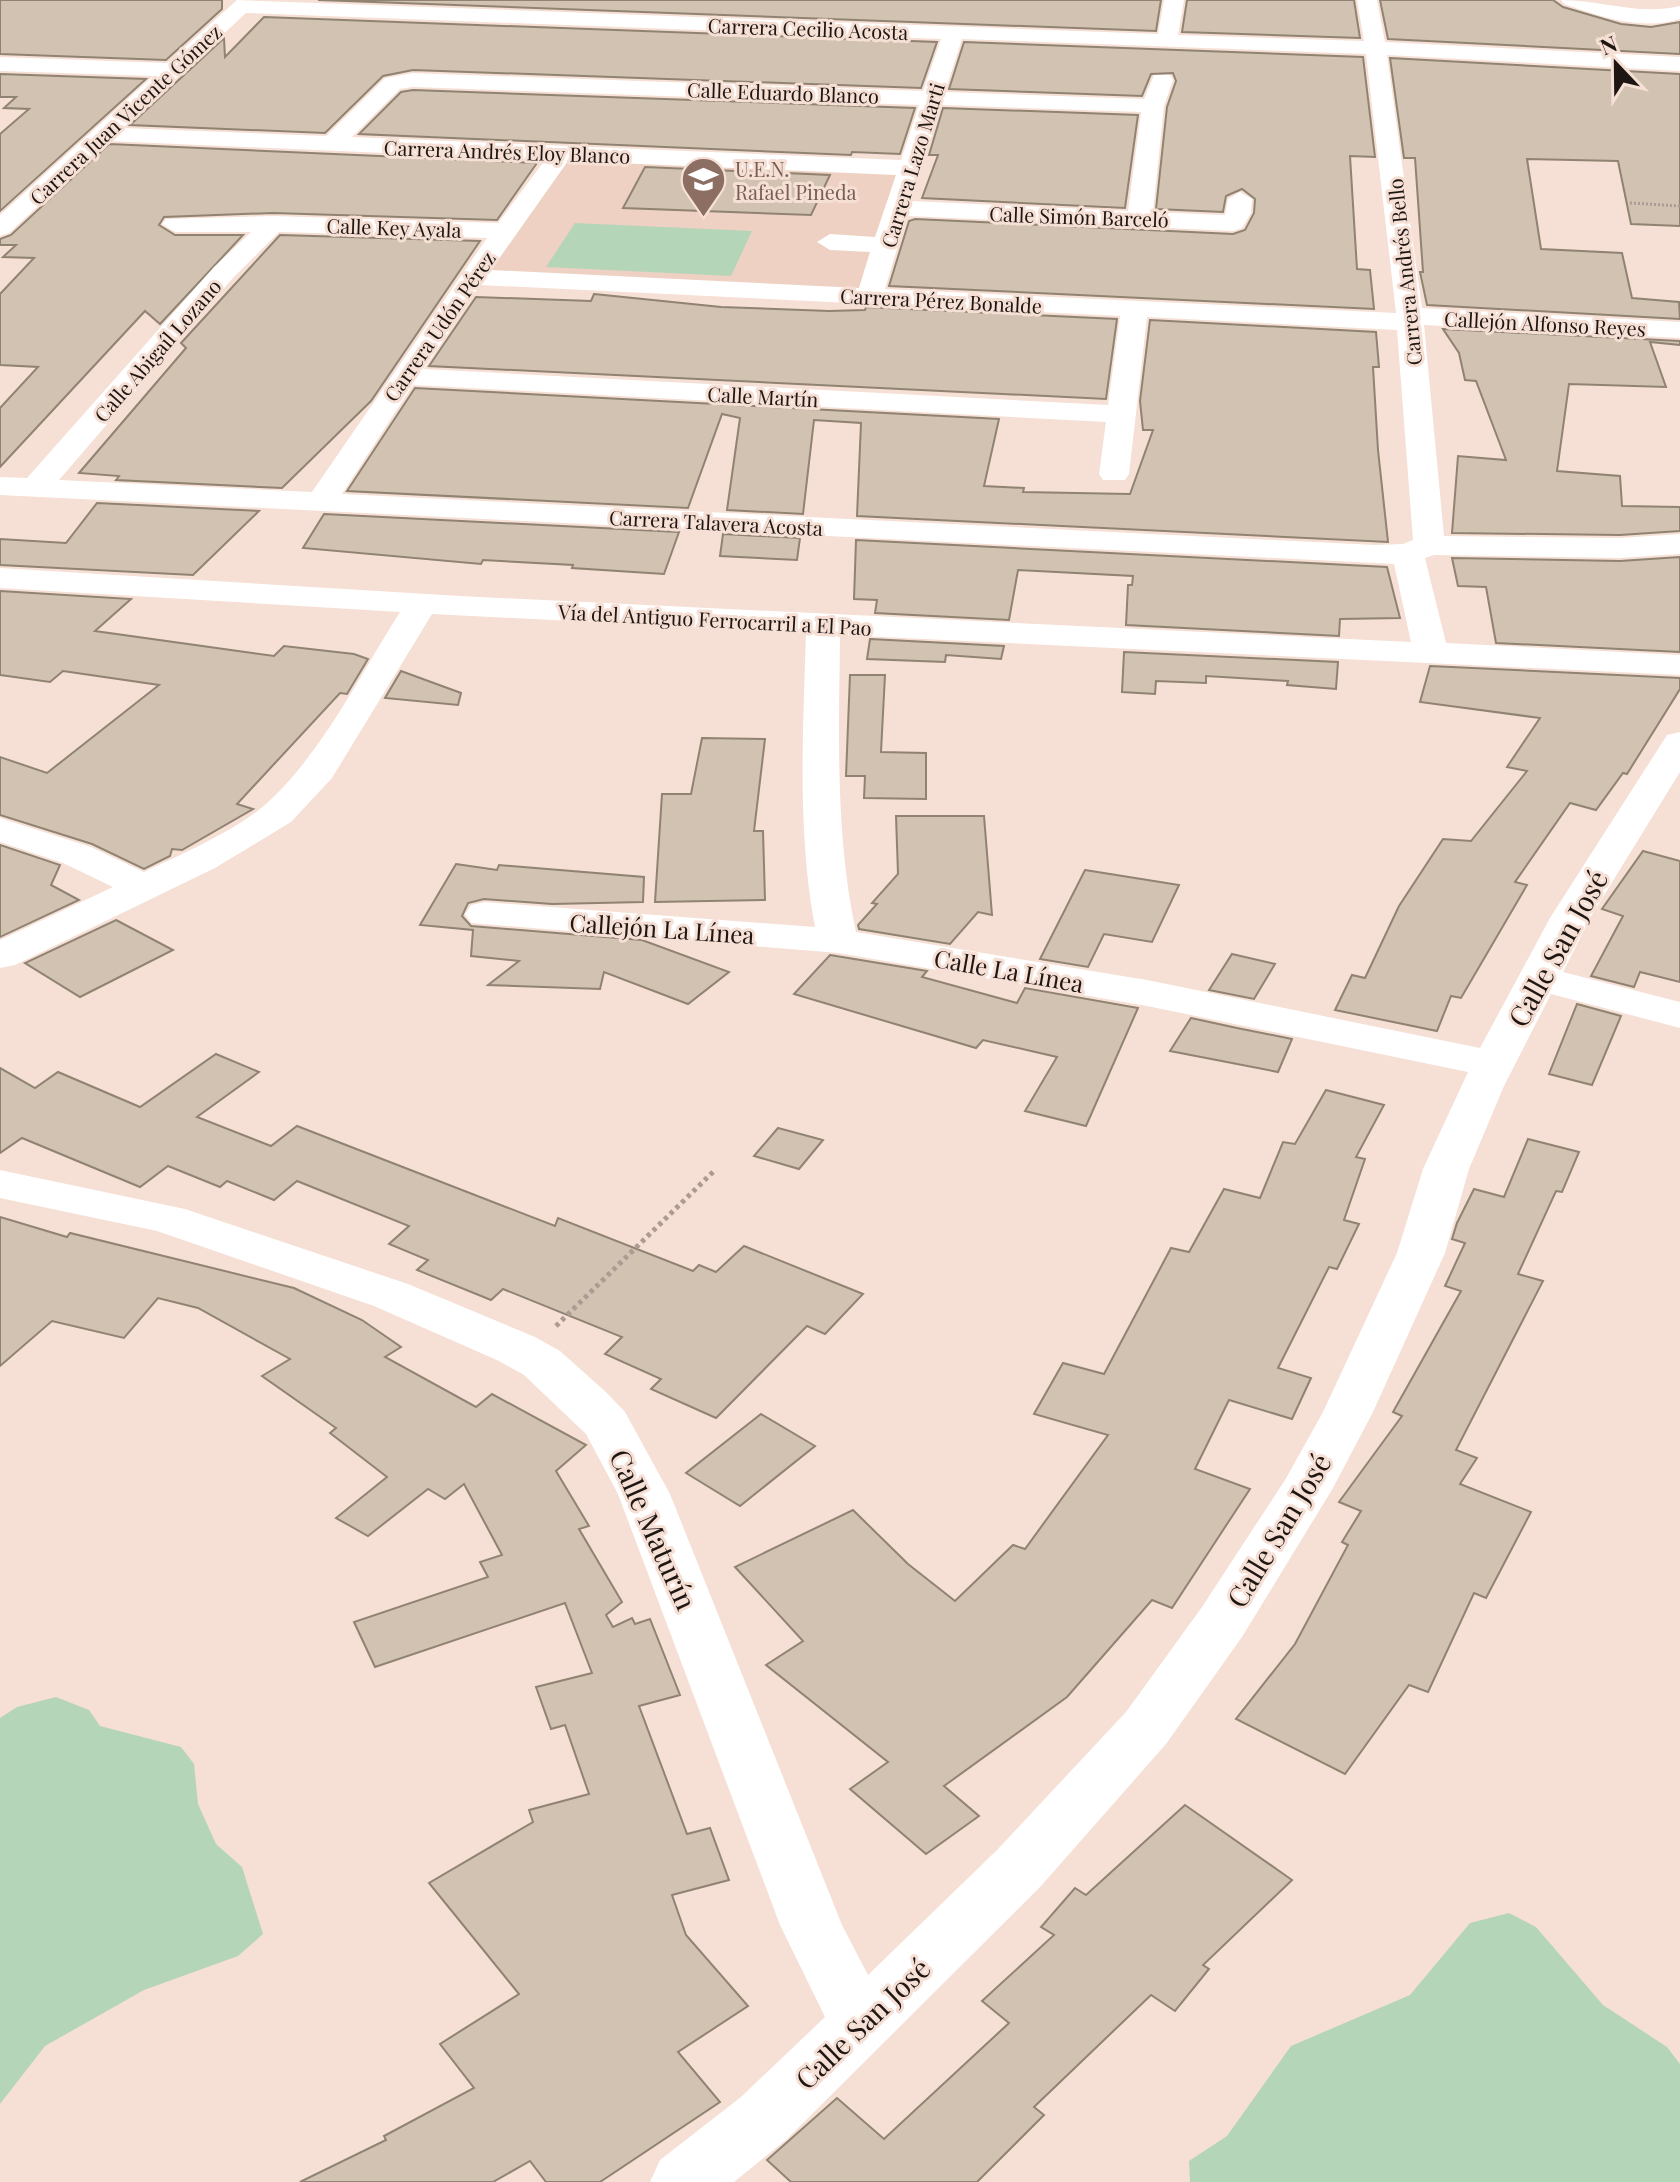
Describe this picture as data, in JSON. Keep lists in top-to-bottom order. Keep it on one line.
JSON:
{"streets":{"street":["Carrera Cecilio Acosta","Calle Eduardo Blanco","Carrera Juan Vicente Gómez","Carrera Andrés Eloy Blanco","Carrera Lazo Marti","Calle Simón Barceló","Calle Key Ayala","Carrera Andrés Bello","Carrera Pérez Bonalde","Callejón Alfonso Reyes","Carrera Udón Pérez","Calle Abigaíl Lozano","Calle Martín","Carrera Talavera Acosta","Vía del Antiguo Ferrocarril a El Pao","Callejón La Línea","Calle San José","Calle La Línea","Calle Maturín"]},"crossings":[["Carrera Cecilio Acosta","Carrera Juan Vicente Gómez"],["Carrera Cecilio Acosta","Carrera Lazo Marti"],["Carrera Cecilio Acosta","Carrera Andrés Bello"],["Calle Eduardo Blanco","Carrera Lazo Marti"],["Carrera Juan Vicente Gómez","Carrera Andrés Eloy Blanco"],["Carrera Andrés Eloy Blanco","Carrera Lazo Marti"],["Carrera Andrés Eloy Blanco","Carrera Udón Pérez"],["Carrera Lazo Marti","Calle Simón Barceló"],["Carrera Lazo Marti","Carrera Pérez Bonalde"],["Calle Key Ayala","Carrera Udón Pérez"],["Calle Key Ayala","Calle Abigaíl Lozano"],["Carrera Andrés Bello","Carrera Pérez Bonalde"],["Carrera Andrés Bello","Callejón Alfonso Reyes"],["Carrera Andrés Bello","Carrera Talavera Acosta"],["Carrera Andrés Bello","Vía del Antiguo Ferrocarril a El Pao"],["Carrera Pérez Bonalde","Callejón Alfonso Reyes"],["Carrera Pérez Bonalde","Carrera Udón Pérez"],["Carrera Udón Pérez","Calle Martín"],["Carrera Udón Pérez","Carrera Talavera Acosta"],["Calle Abigaíl Lozano","Carrera Talavera Acosta"],["Callejón La Línea","Calle La Línea"],["Calle San José","Calle La Línea"],["Calle San José","Calle Maturín"]],"places":{"school or university":["U.E.N. Rafael Pineda"]},"north":"top"}
